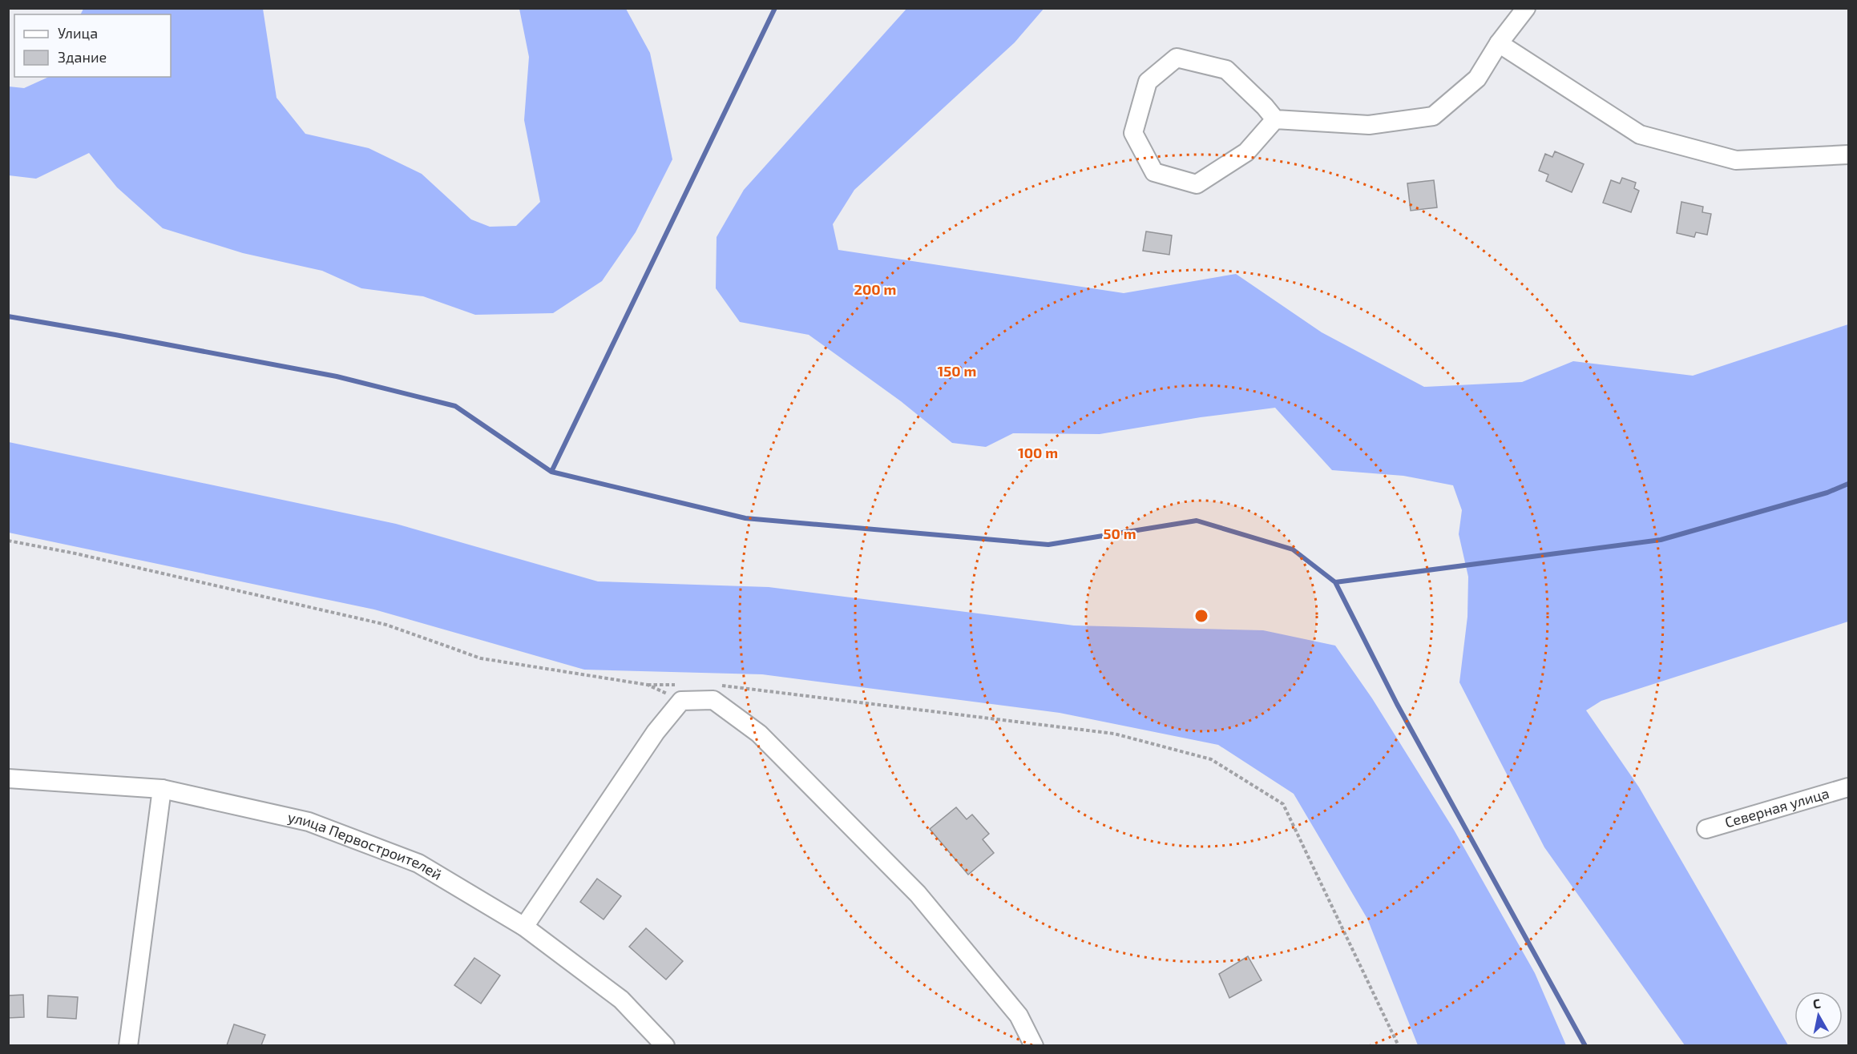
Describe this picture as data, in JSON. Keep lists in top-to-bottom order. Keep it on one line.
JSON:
{"streets":{"street":["Северная улица","улица Первостроителей"]},"legend":["Улица","Здание"],"north":"top","rings":["200 m","150 m","100 m","50 m"]}
